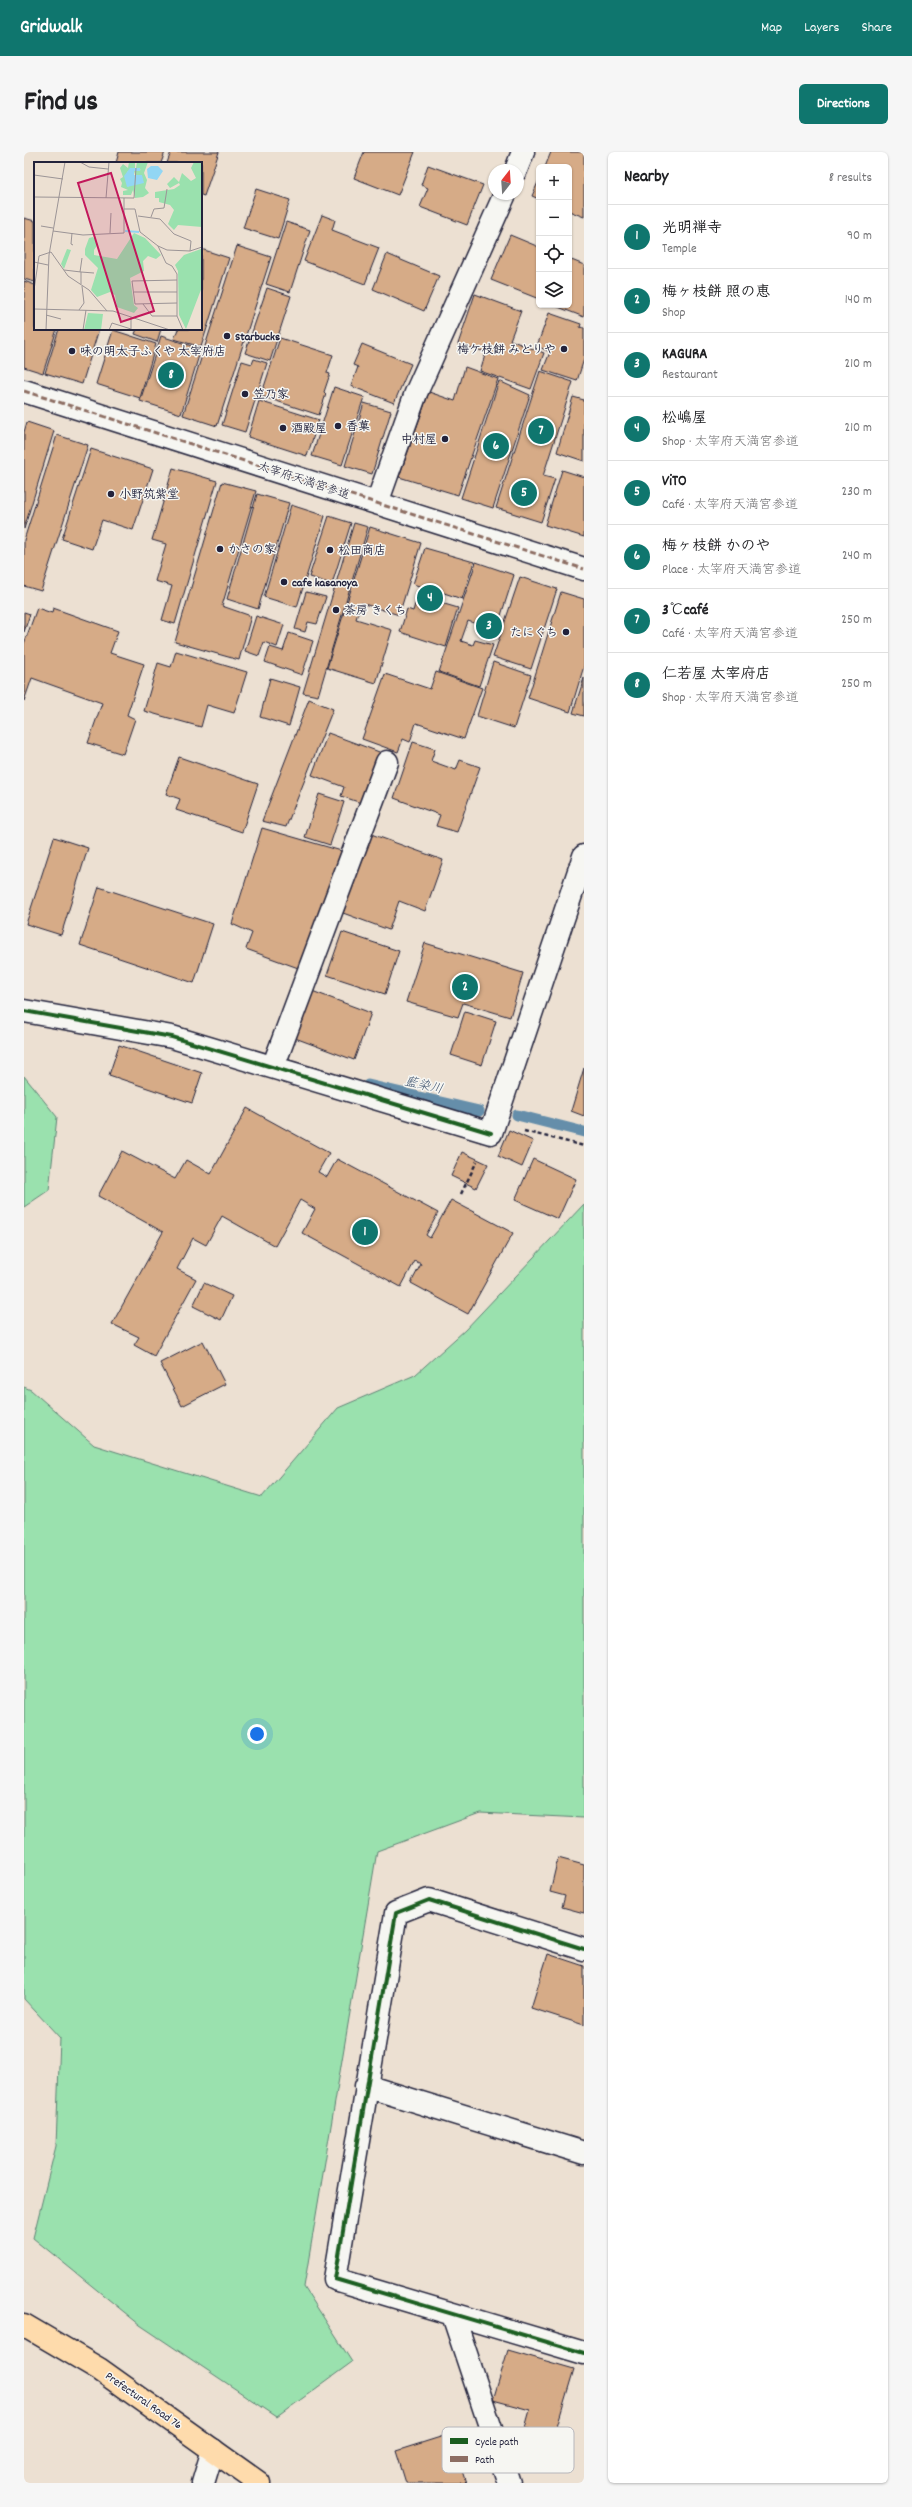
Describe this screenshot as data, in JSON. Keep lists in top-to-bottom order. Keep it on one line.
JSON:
{"streets":{"main road":["Prefectural Road 76"],"street":["太宰府天満宮参道"]},"water":["藍染川"],"places":["Starbucks","梅ケ枝餅 みどりや","味の明太子ふくや 太宰府店","笠乃家","香菓","酒殿屋","中村屋","小野筑紫堂","かさの家","松田商店","cafe kasanoya","茶房 きくち","たにぐち"],"legend":["Cycle path","Path"],"north":"top","page":{"header":"Gridwalk","nav":["Map","Layers","Share"],"title":"Find us","buttons":"Directions","heading":["Nearby","8 results"],"map_buttons":["+","−"],"list":[{"mark":"1","name":"光明禅寺","note":"Temple","value":"90 m"},{"mark":"2","name":"梅ヶ枝餅 照の恵","note":"Shop","value":"140 m"},{"mark":"3","name":"KAGURA","note":"Restaurant","value":"210 m"},{"mark":"4","name":"松嶋屋","note":"Shop · 太宰府天満宮参道","value":"210 m"},{"mark":"5","name":"ViTO","note":"Café · 太宰府天満宮参道","value":"230 m"},{"mark":"6","name":"梅ヶ枝餅 かのや","note":"Place · 太宰府天満宮参道","value":"240 m"},{"mark":"7","name":"3℃café","note":"Café · 太宰府天満宮参道","value":"250 m"},{"mark":"8","name":"仁若屋 太宰府店","note":"Shop · 太宰府天満宮参道","value":"250 m"}],"pins":["8","7","6","5","4","3","2","1"]}}
